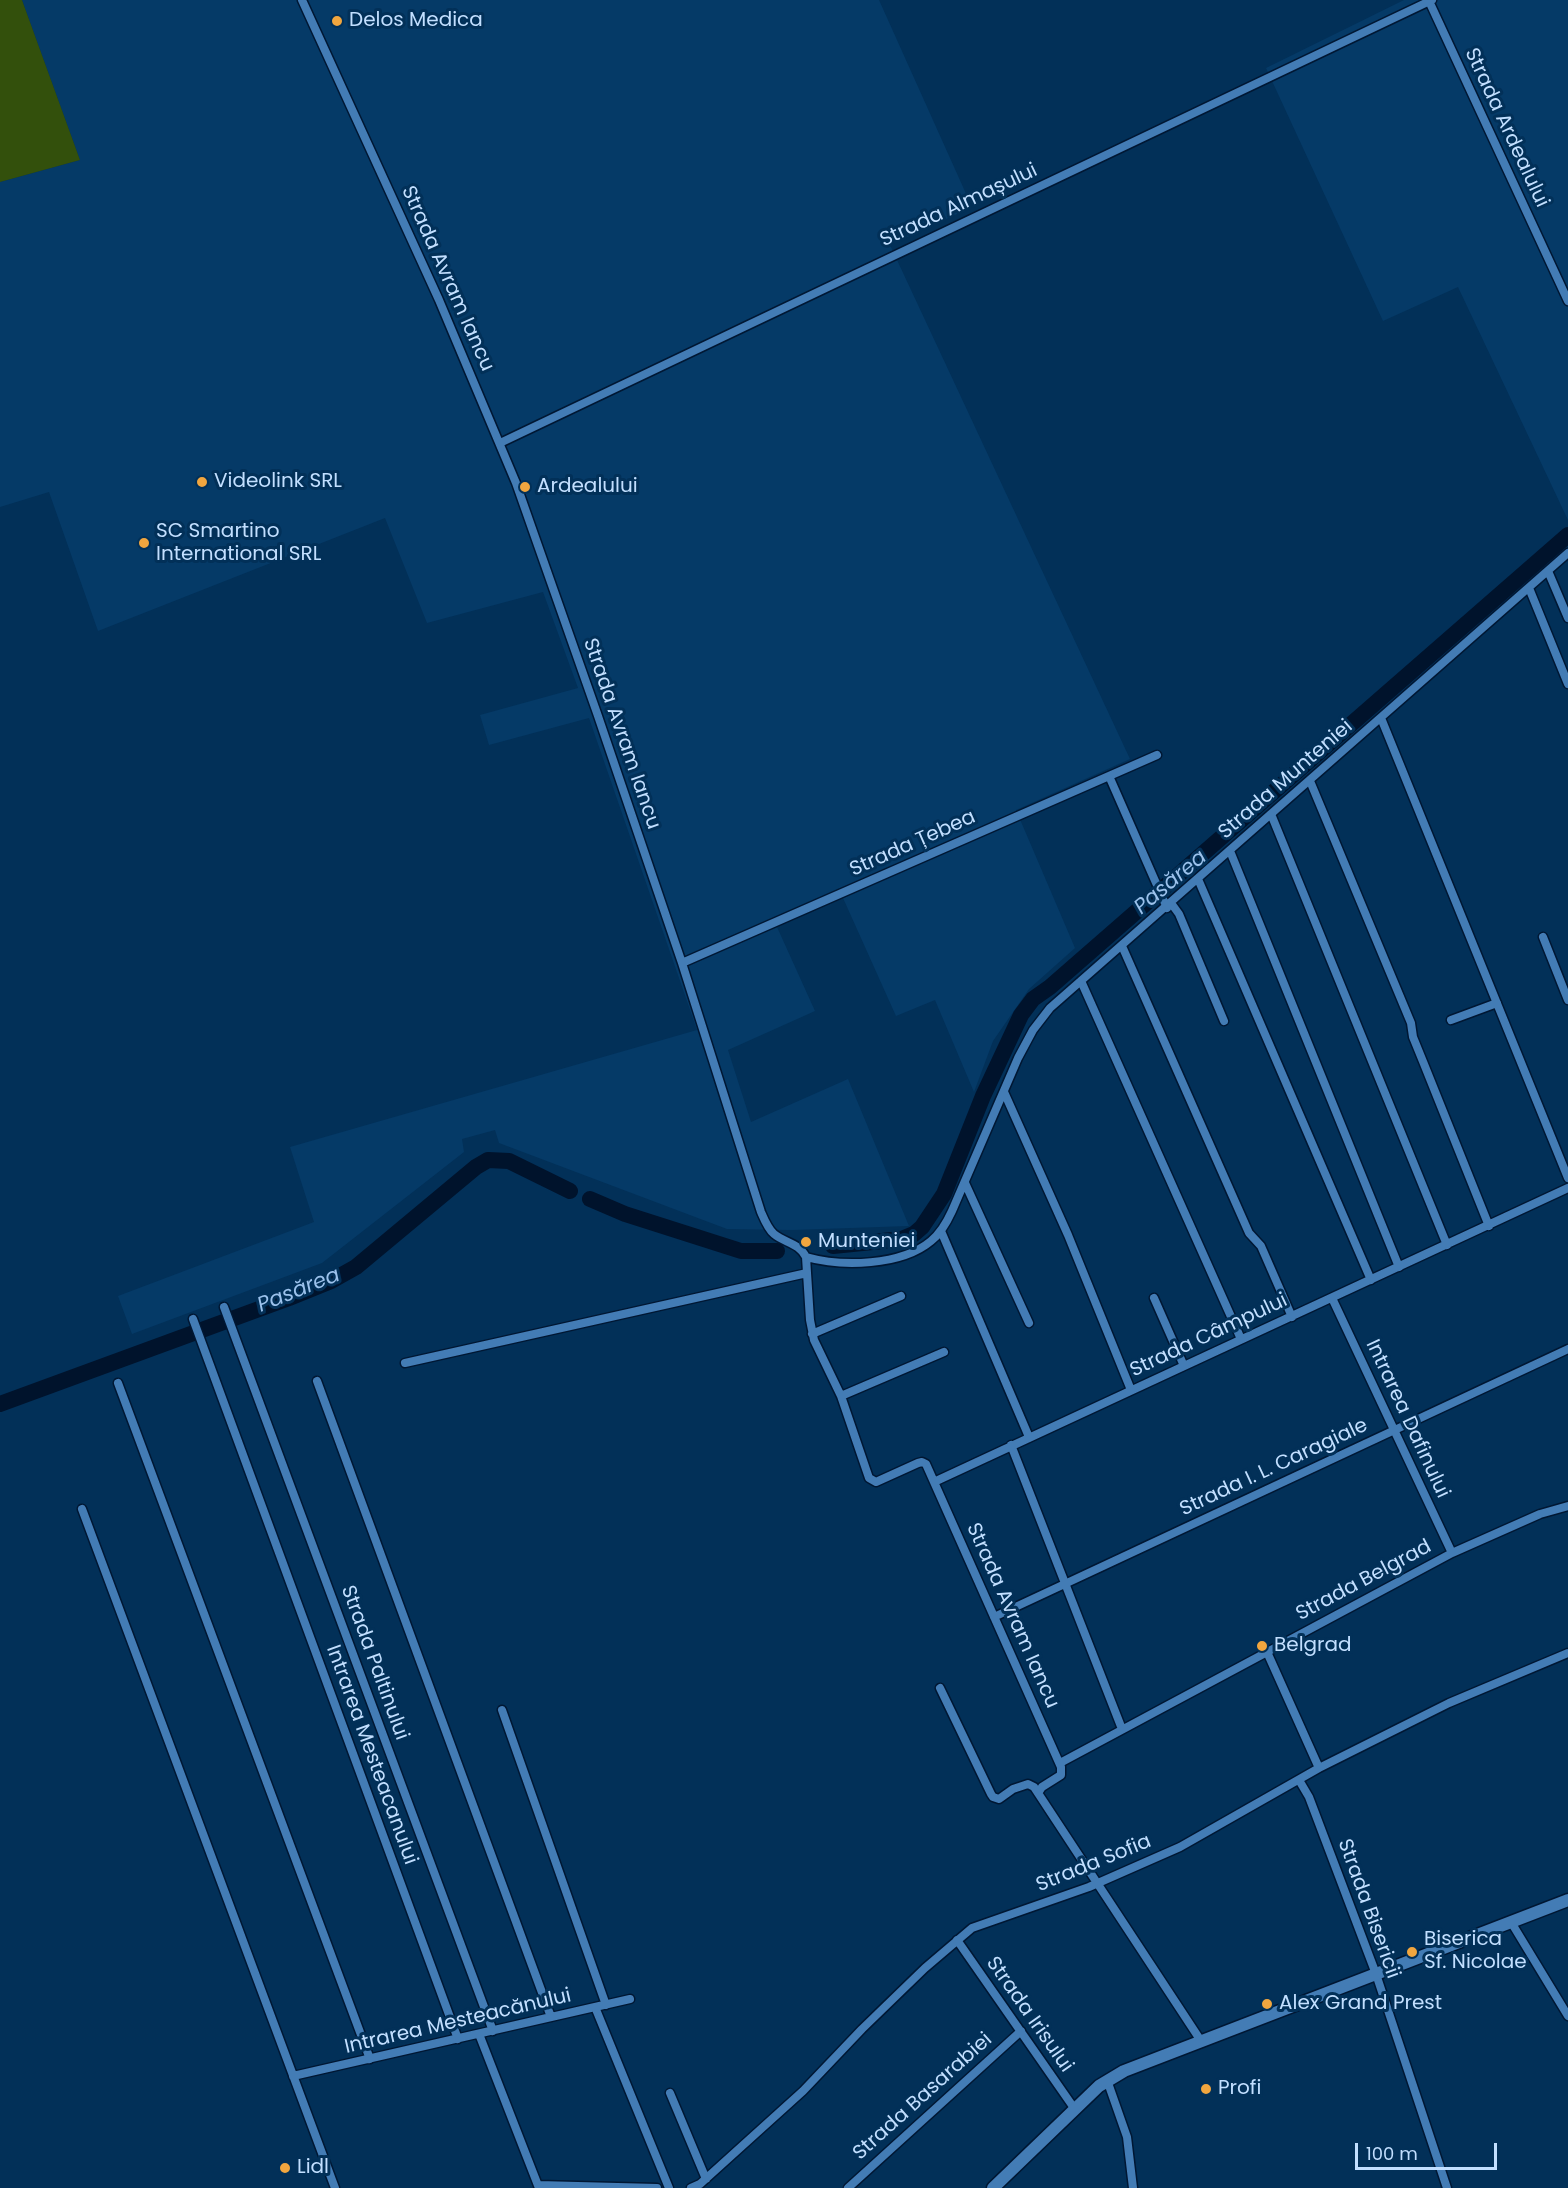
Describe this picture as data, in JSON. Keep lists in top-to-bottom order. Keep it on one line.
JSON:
{"streets":{"street":["Strada Ardealului","Strada Almașului","Strada Avram Iancu","Strada Munteniei","Strada Țebea","Strada Câmpului","Intrarea Dafinului","Strada I. L. Caragiale","Strada Belgrad","Strada Paltinului","Intrarea Mesteacanului","Strada Sofia","Strada Bisericii","Strada Irisului","Intrarea Mesteacănului","Strada Basarabiei"]},"crossings":[["Strada Ardealului","Strada Almașului"],["Strada Almașului","Strada Avram Iancu"],["Strada Avram Iancu","Strada Munteniei"],["Strada Avram Iancu","Strada Țebea"],["Strada Avram Iancu","Strada Câmpului"],["Strada Avram Iancu","Strada I. L. Caragiale"],["Strada Avram Iancu","Strada Belgrad"],["Strada Câmpului","Intrarea Dafinului"],["Intrarea Dafinului","Strada I. L. Caragiale"],["Intrarea Dafinului","Strada Belgrad"],["Strada Paltinului","Intrarea Mesteacănului"],["Intrarea Mesteacanului","Intrarea Mesteacănului"],["Strada Sofia","Strada Bisericii"],["Strada Sofia","Strada Irisului"],["Strada Irisului","Strada Basarabiei"]],"water":["Pasărea"],"places":["Delos Medica","Videolink SRL","Ardealului","SC Smartino International SRL","Munteniei","Belgrad","Biserica Sf. Nicolae","Alex Grand Prest","Profi","Lidl"],"scale_bar":"100 m"}
